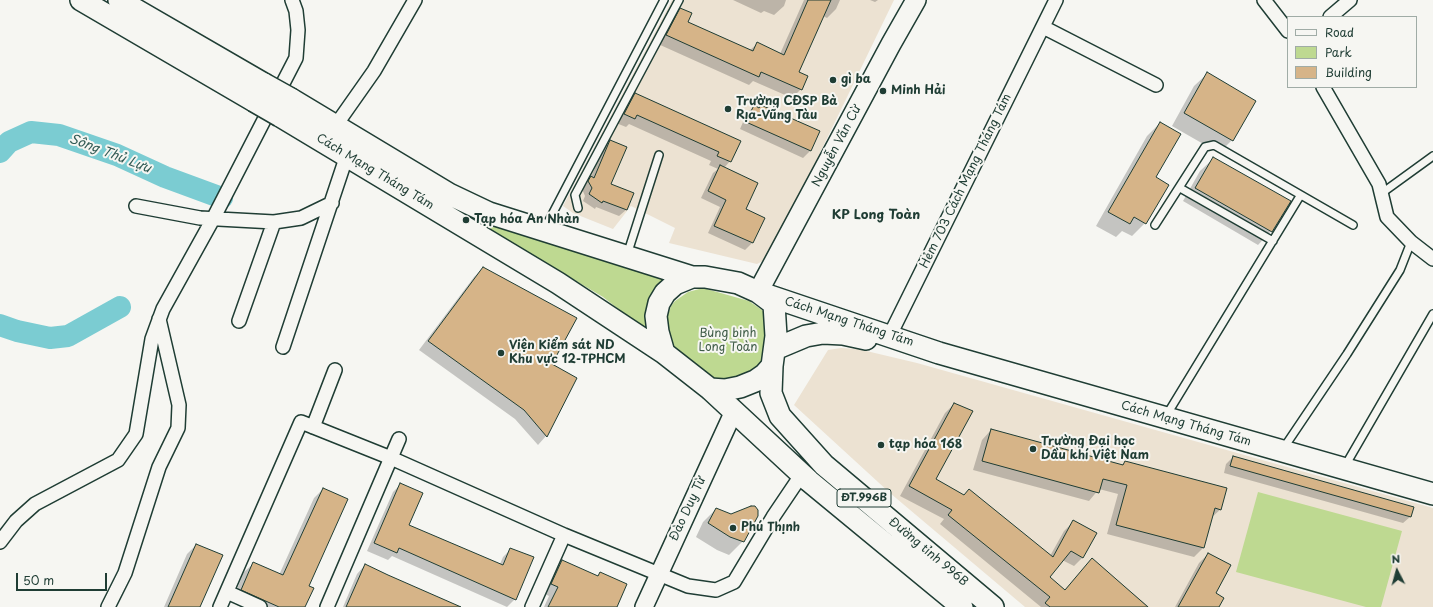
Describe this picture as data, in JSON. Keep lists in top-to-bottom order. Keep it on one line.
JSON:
{"streets":{"main road":["Nguyễn Văn Cừ","Cách Mạng Tháng Tám","ĐT.996B","Đường tỉnh 996B"],"street":["Hẻm 703 Cách Mạng Tháng Tám","Đào Duy Từ"]},"crossings":[["Nguyễn Văn Cừ","Cách Mạng Tháng Tám"],["Nguyễn Văn Cừ","Đường tỉnh 996B"],["Cách Mạng Tháng Tám","Hẻm 703 Cách Mạng Tháng Tám"],["Cách Mạng Tháng Tám","Đường tỉnh 996B"],["Đào Duy Từ","Đường tỉnh 996B"]],"districts":["KP Long Toàn"],"water":["Sông Thủ Lựu"],"parks":["Bùng binh Long Toàn"],"places":["gì ba","Minh Hải","Trường CĐSP Bà Rịa-Vũng Tàu","Tạp hóa An Nhàn","Viện Kiểm sát ND Khu vực 12-TPHCM","tạp hóa 168","Trường Đại học Dầu khí Việt Nam","Phú Thịnh"],"legend":["Road","Park","Building"],"scale_bar":"50 m","north":"top"}
